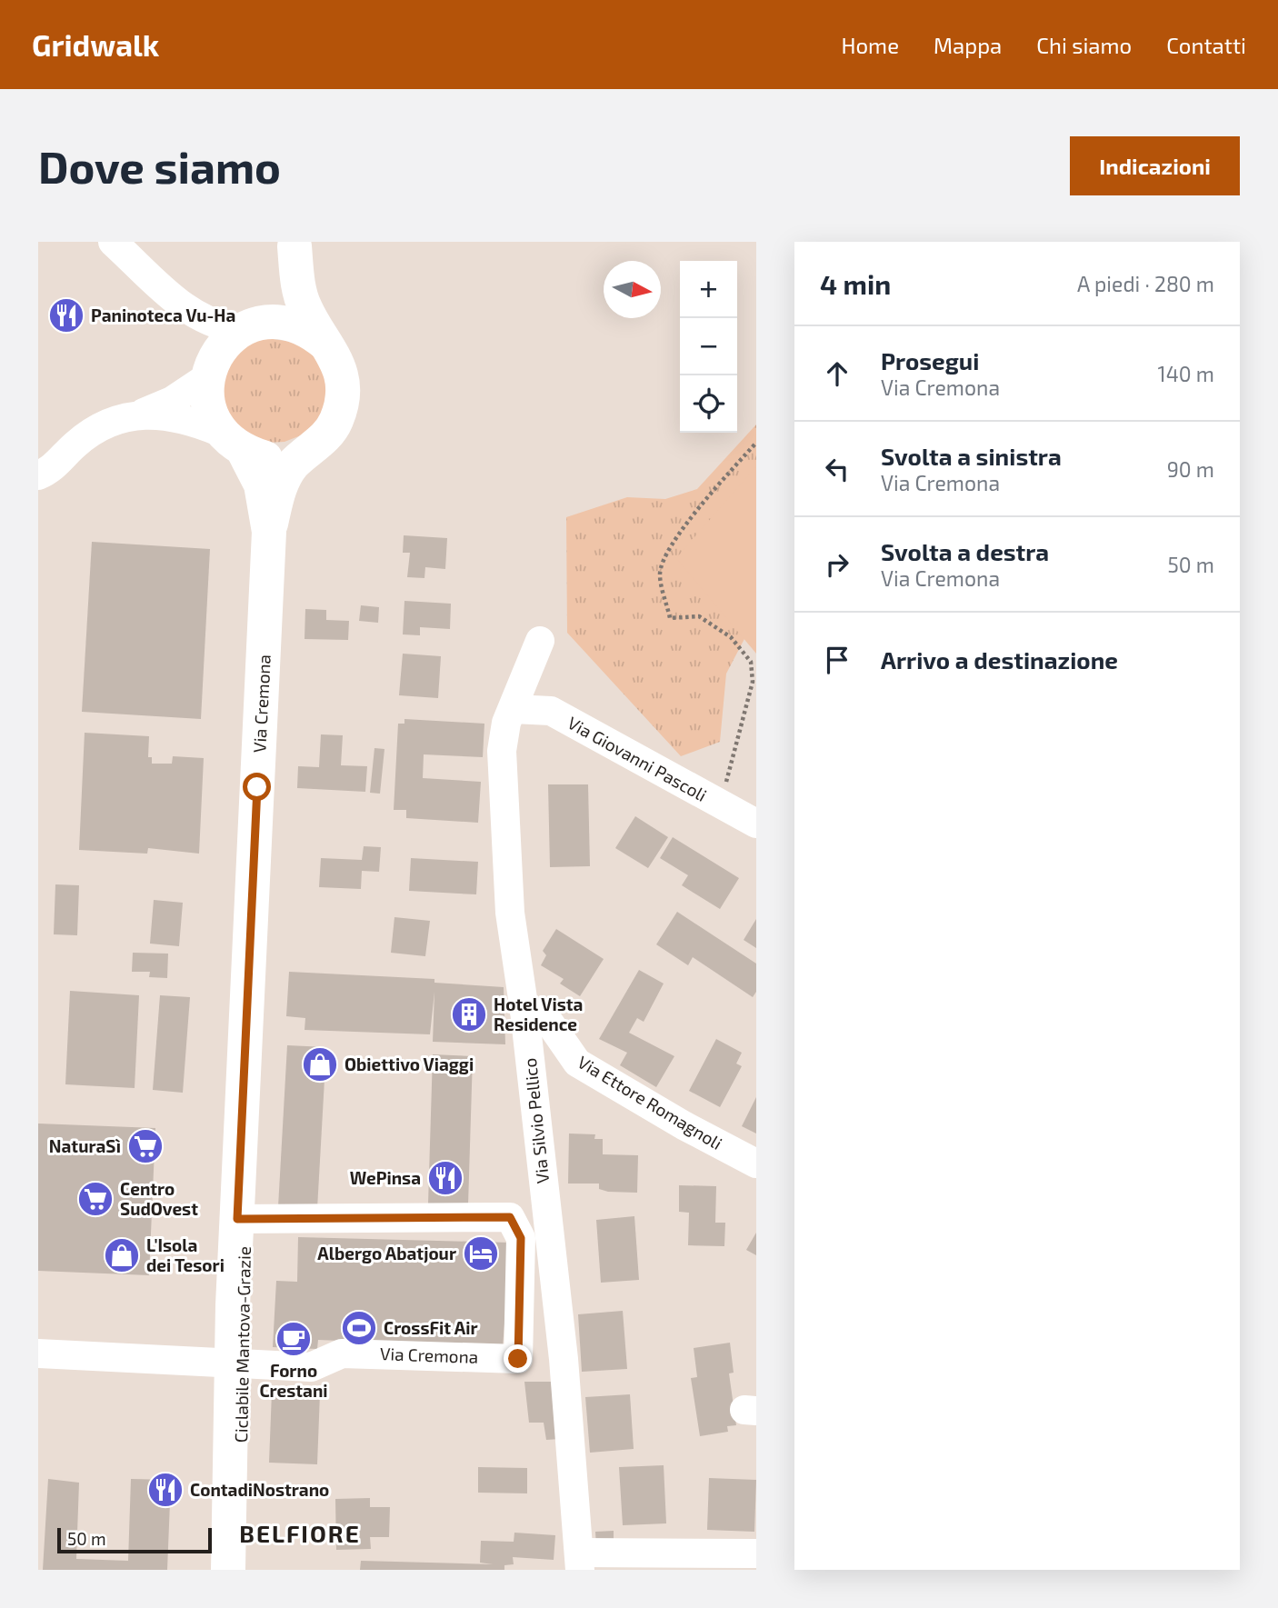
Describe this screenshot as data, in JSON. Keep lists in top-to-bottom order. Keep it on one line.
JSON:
{"streets":{"main road":["Via Cremona"],"street":["Via Giovanni Pascoli","Via Ettore Romagnoli","Via Silvio Pellico"]},"crossings":[["Via Giovanni Pascoli","Via Silvio Pellico"],["Via Ettore Romagnoli","Via Silvio Pellico"]],"districts":["BELFIORE"],"places":{"restaurant":["Paninoteca Vu-Ha","WePinsa","ContadiNostrano"],"building":["Hotel Vista Residence"],"shop":["Obiettivo Viaggi","L'Isola dei Tesori"],"supermarket":["NaturaSì","Centro SudOvest"],"hotel":["Albergo Abatjour"],"sports":["CrossFit Air"],"cafe":["Forno Crestani"]},"scale_bar":"50 m","north":"right","page":{"header":"Gridwalk","nav":["Home","Mappa","Chi siamo","Contatti"],"buttons":"Indicazioni","title":"Dove siamo","heading":["4 min","A piedi · 280 m"],"map_buttons":["+","−"],"list":[["Prosegui","Via Cremona","140 m"],["Svolta a sinistra","Via Cremona","90 m"],["Svolta a destra","Via Cremona","50 m"],"Arrivo a destinazione"],"scale":"50 m"}}
